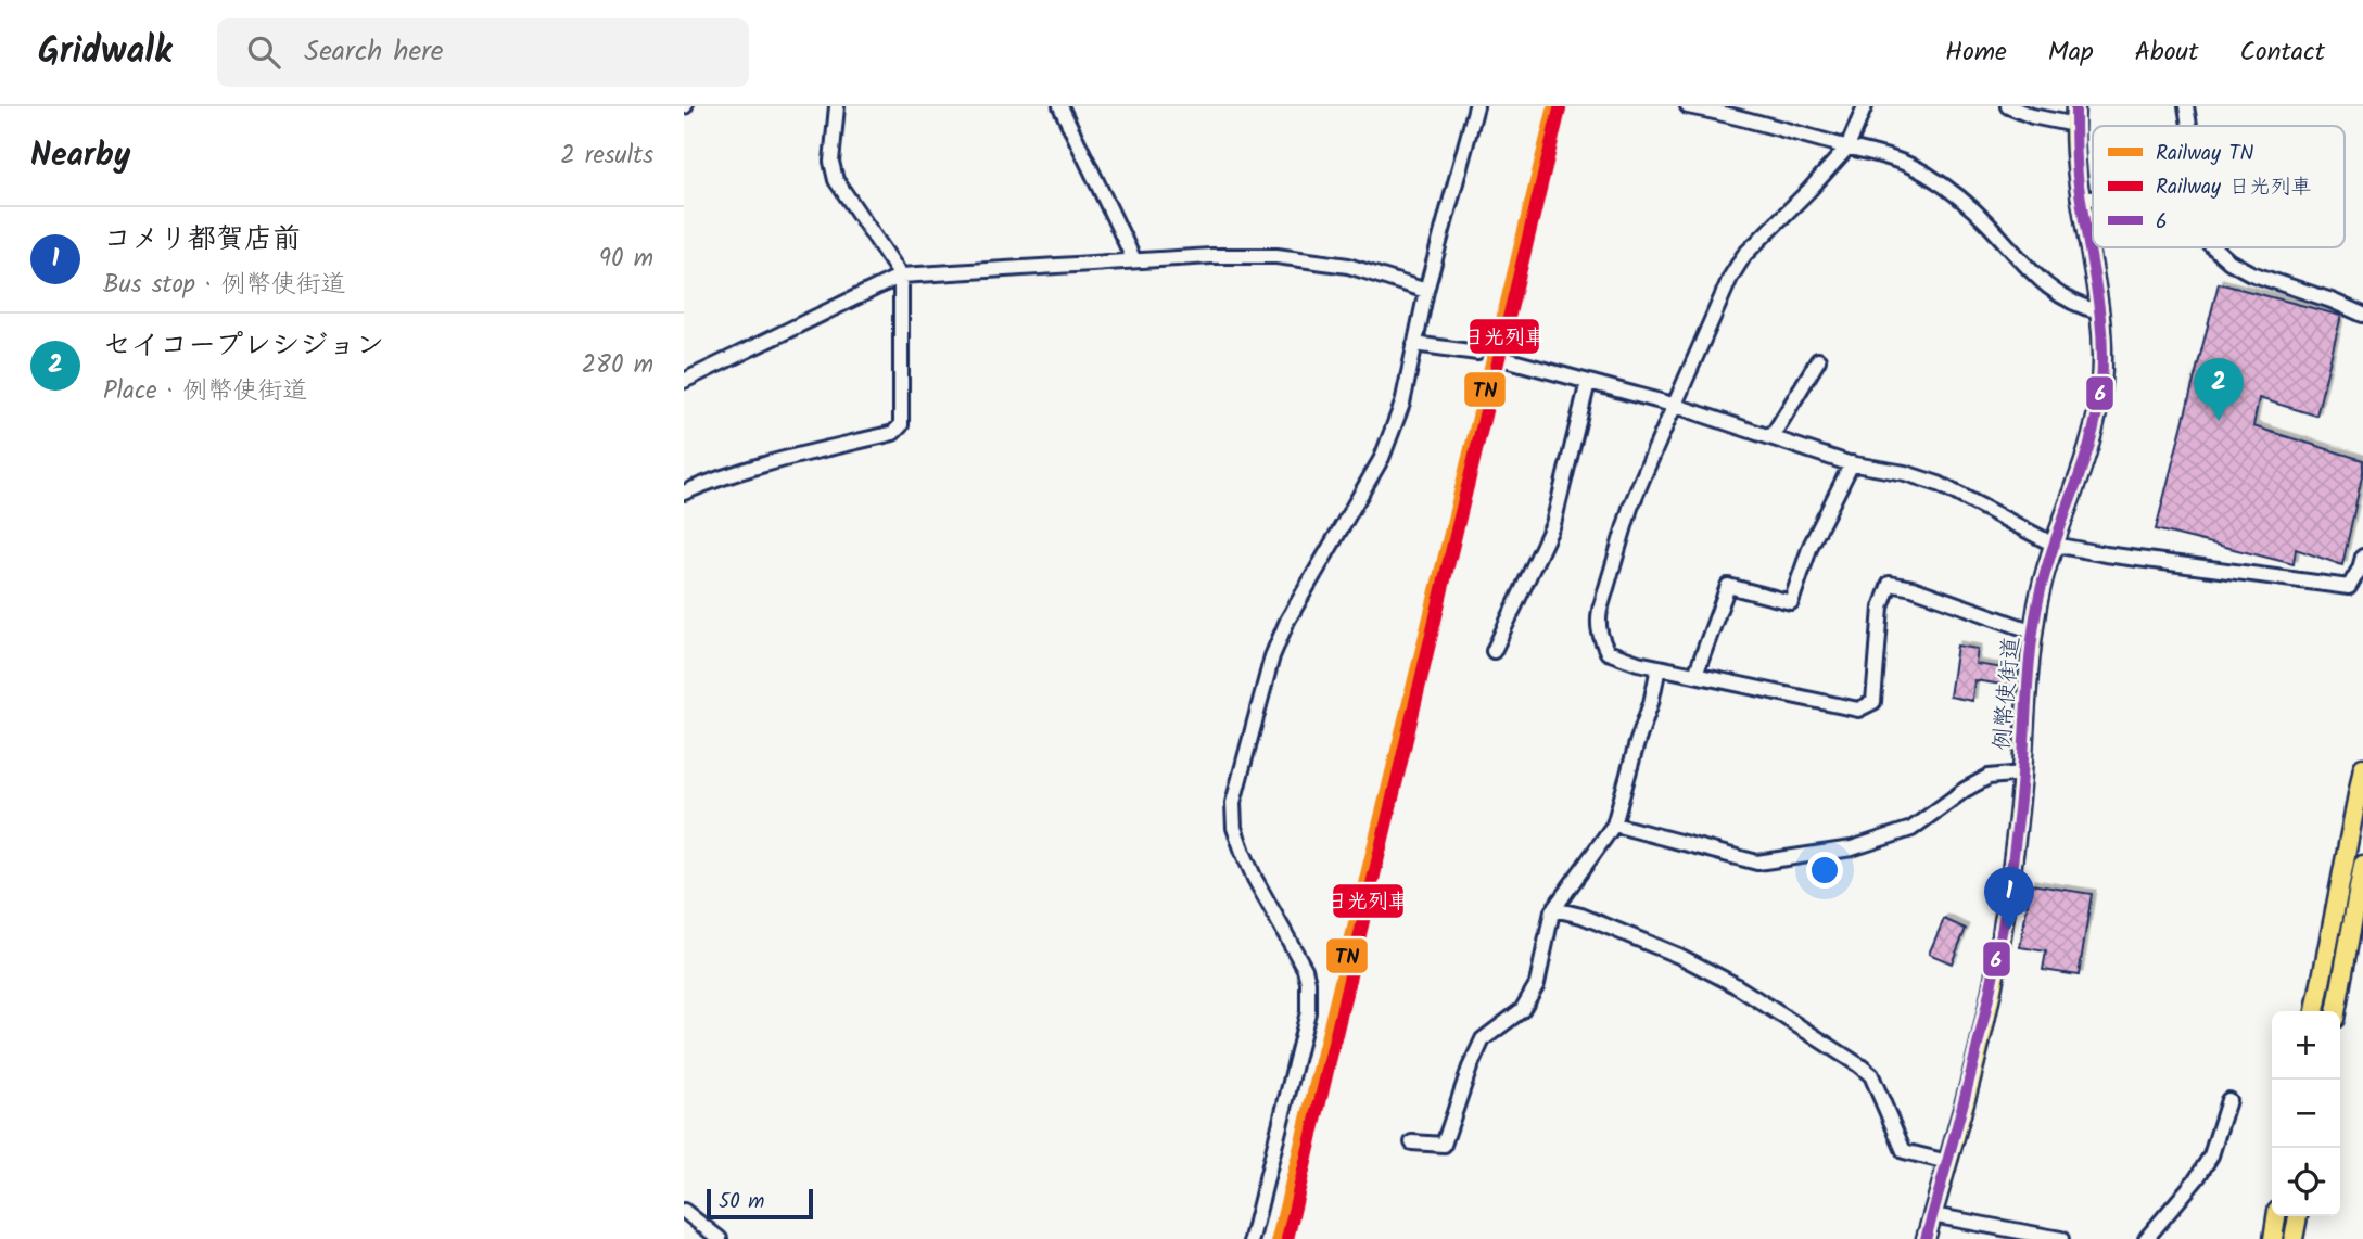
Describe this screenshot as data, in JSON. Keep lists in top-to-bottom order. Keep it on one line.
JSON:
{"streets":{"main road":["例幣使街道"]},"lines":["rail line TN","transit line 6","rail line 日光列車"],"legend":["Railway TN","Railway 日光列車","6"],"scale_bar":"50 m","page":{"header":"Gridwalk","search":"Search here","nav":["Home","Map","About","Contact"],"heading":["Nearby","2 results"],"list":[{"mark":"1","name":"コメリ都賀店前","note":"Bus stop · 例幣使街道","value":"90 m"},{"mark":"2","name":"セイコープレシジョン","note":"Place · 例幣使街道","value":"280 m"}],"pins":["2","1"],"map_buttons":["+","−"],"scale":"50 m"}}
